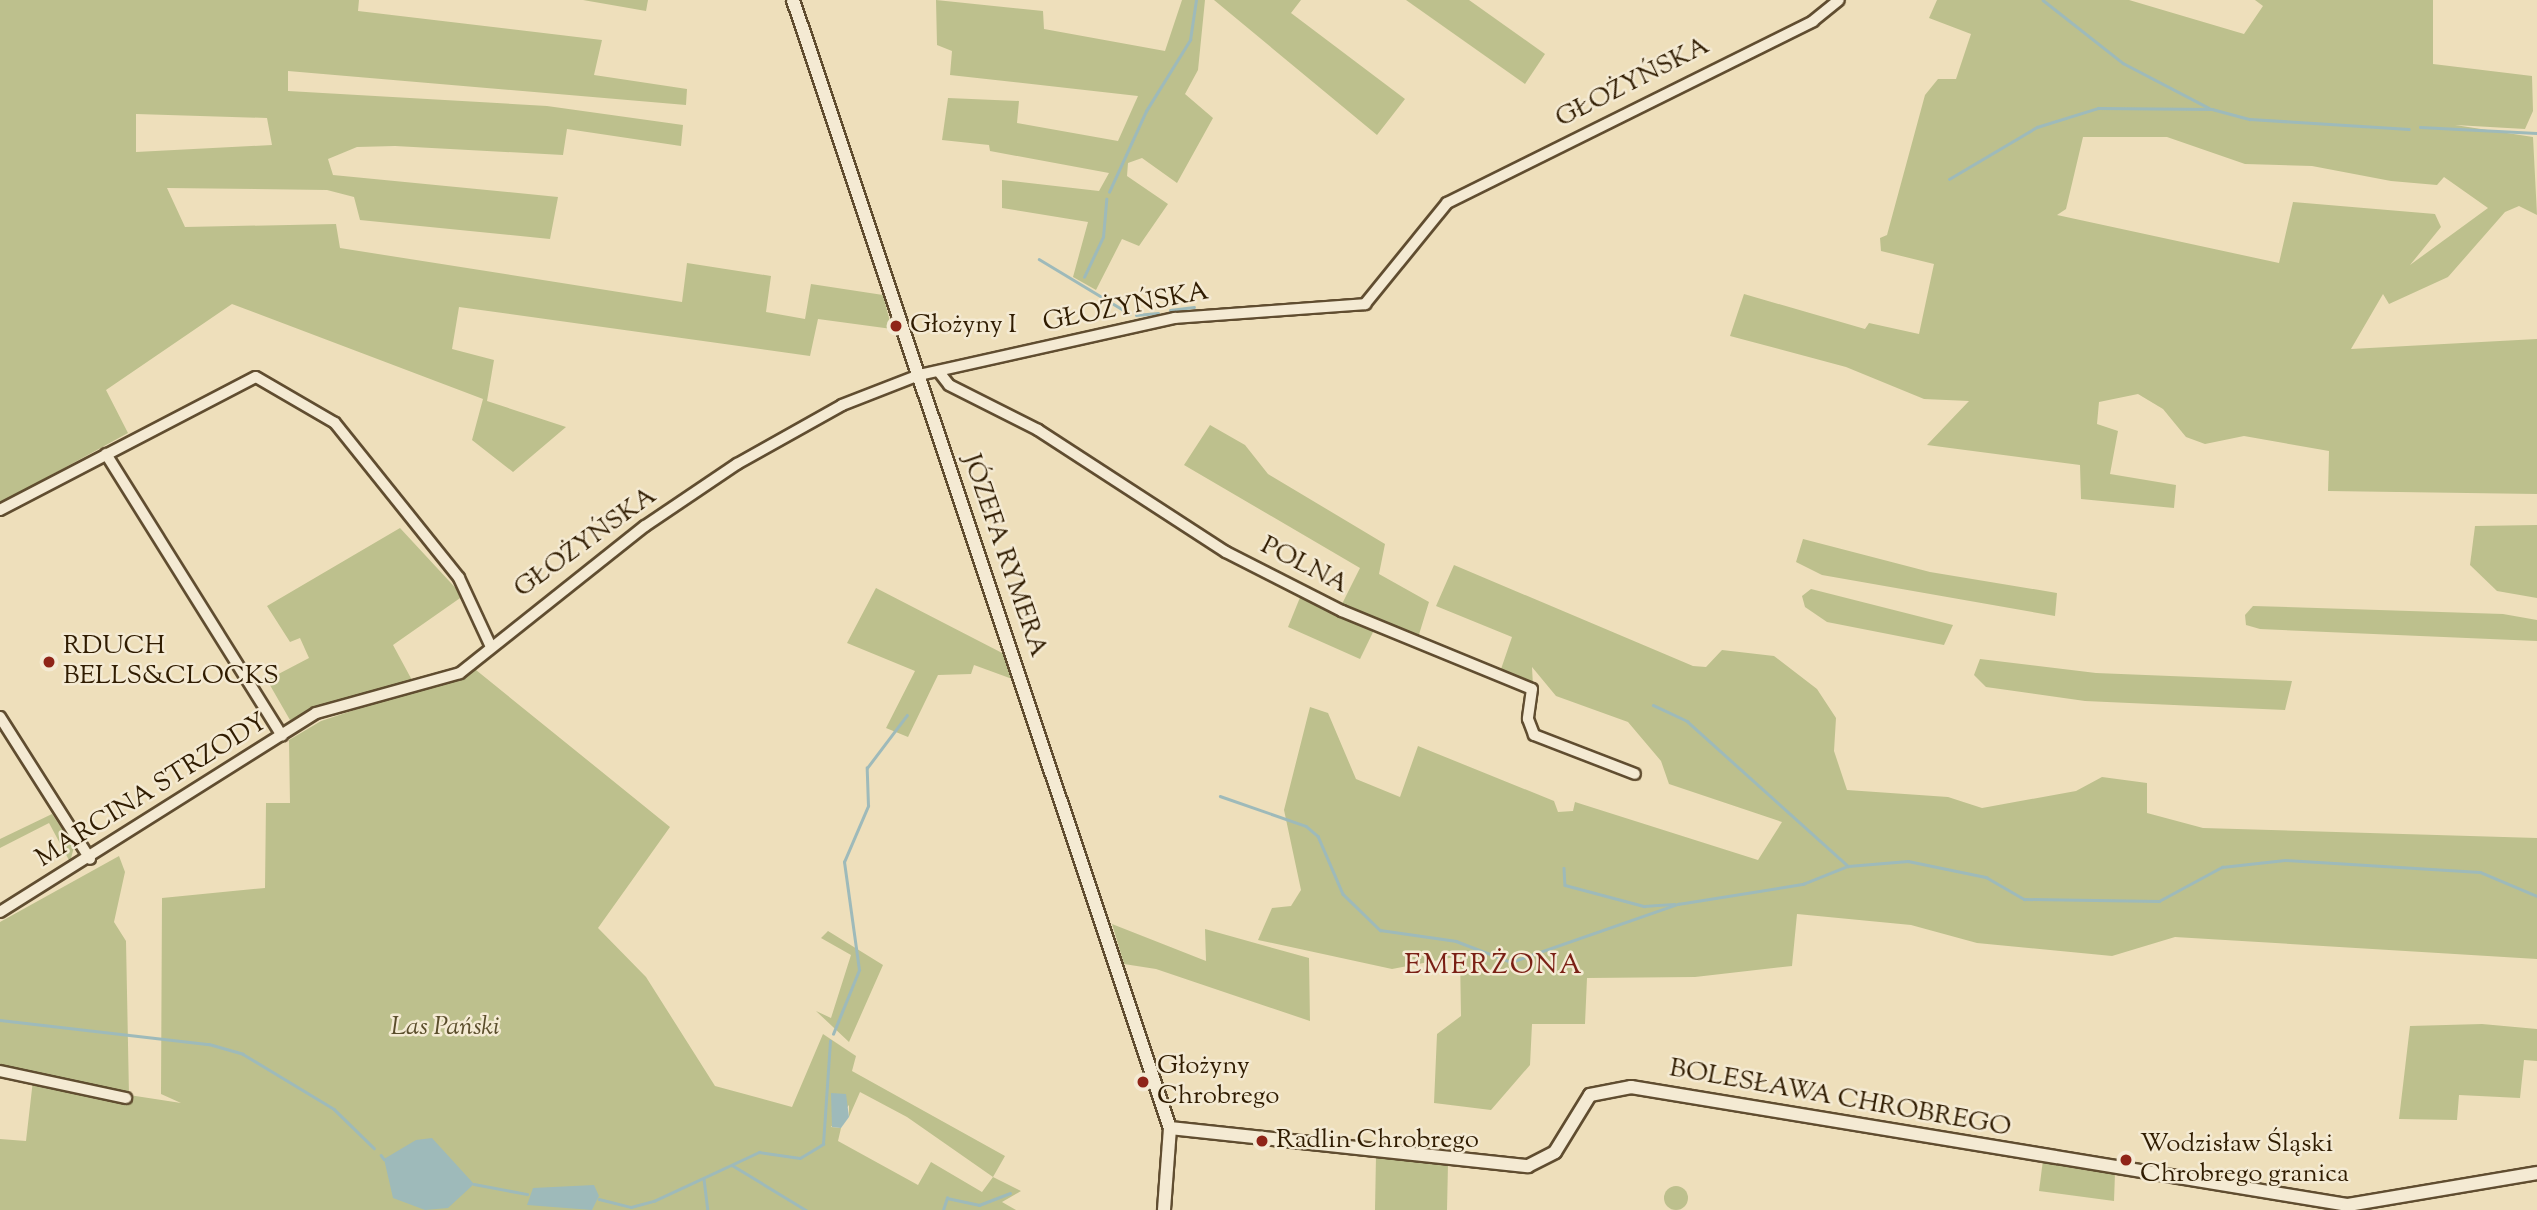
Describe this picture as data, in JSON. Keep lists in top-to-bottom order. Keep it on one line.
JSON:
{"streets":{"street":["GŁOŻYŃSKA","JÓZEFA RYMERA","POLNA","MARCINA STRZODY","BOLESŁAWA CHROBREGO"]},"crossings":[["GŁOŻYŃSKA","JÓZEFA RYMERA"],["GŁOŻYŃSKA","POLNA"],["GŁOŻYŃSKA","MARCINA STRZODY"],["JÓZEFA RYMERA","BOLESŁAWA CHROBREGO"]],"districts":["EMERŻONA"],"parks":["Las Pański"],"places":["Głożyny I","RDUCH BELLS&CLOCKS","Głożyny Chrobrego","Radlin Chrobrego","Wodzisław Śląski Chrobrego granica"]}
